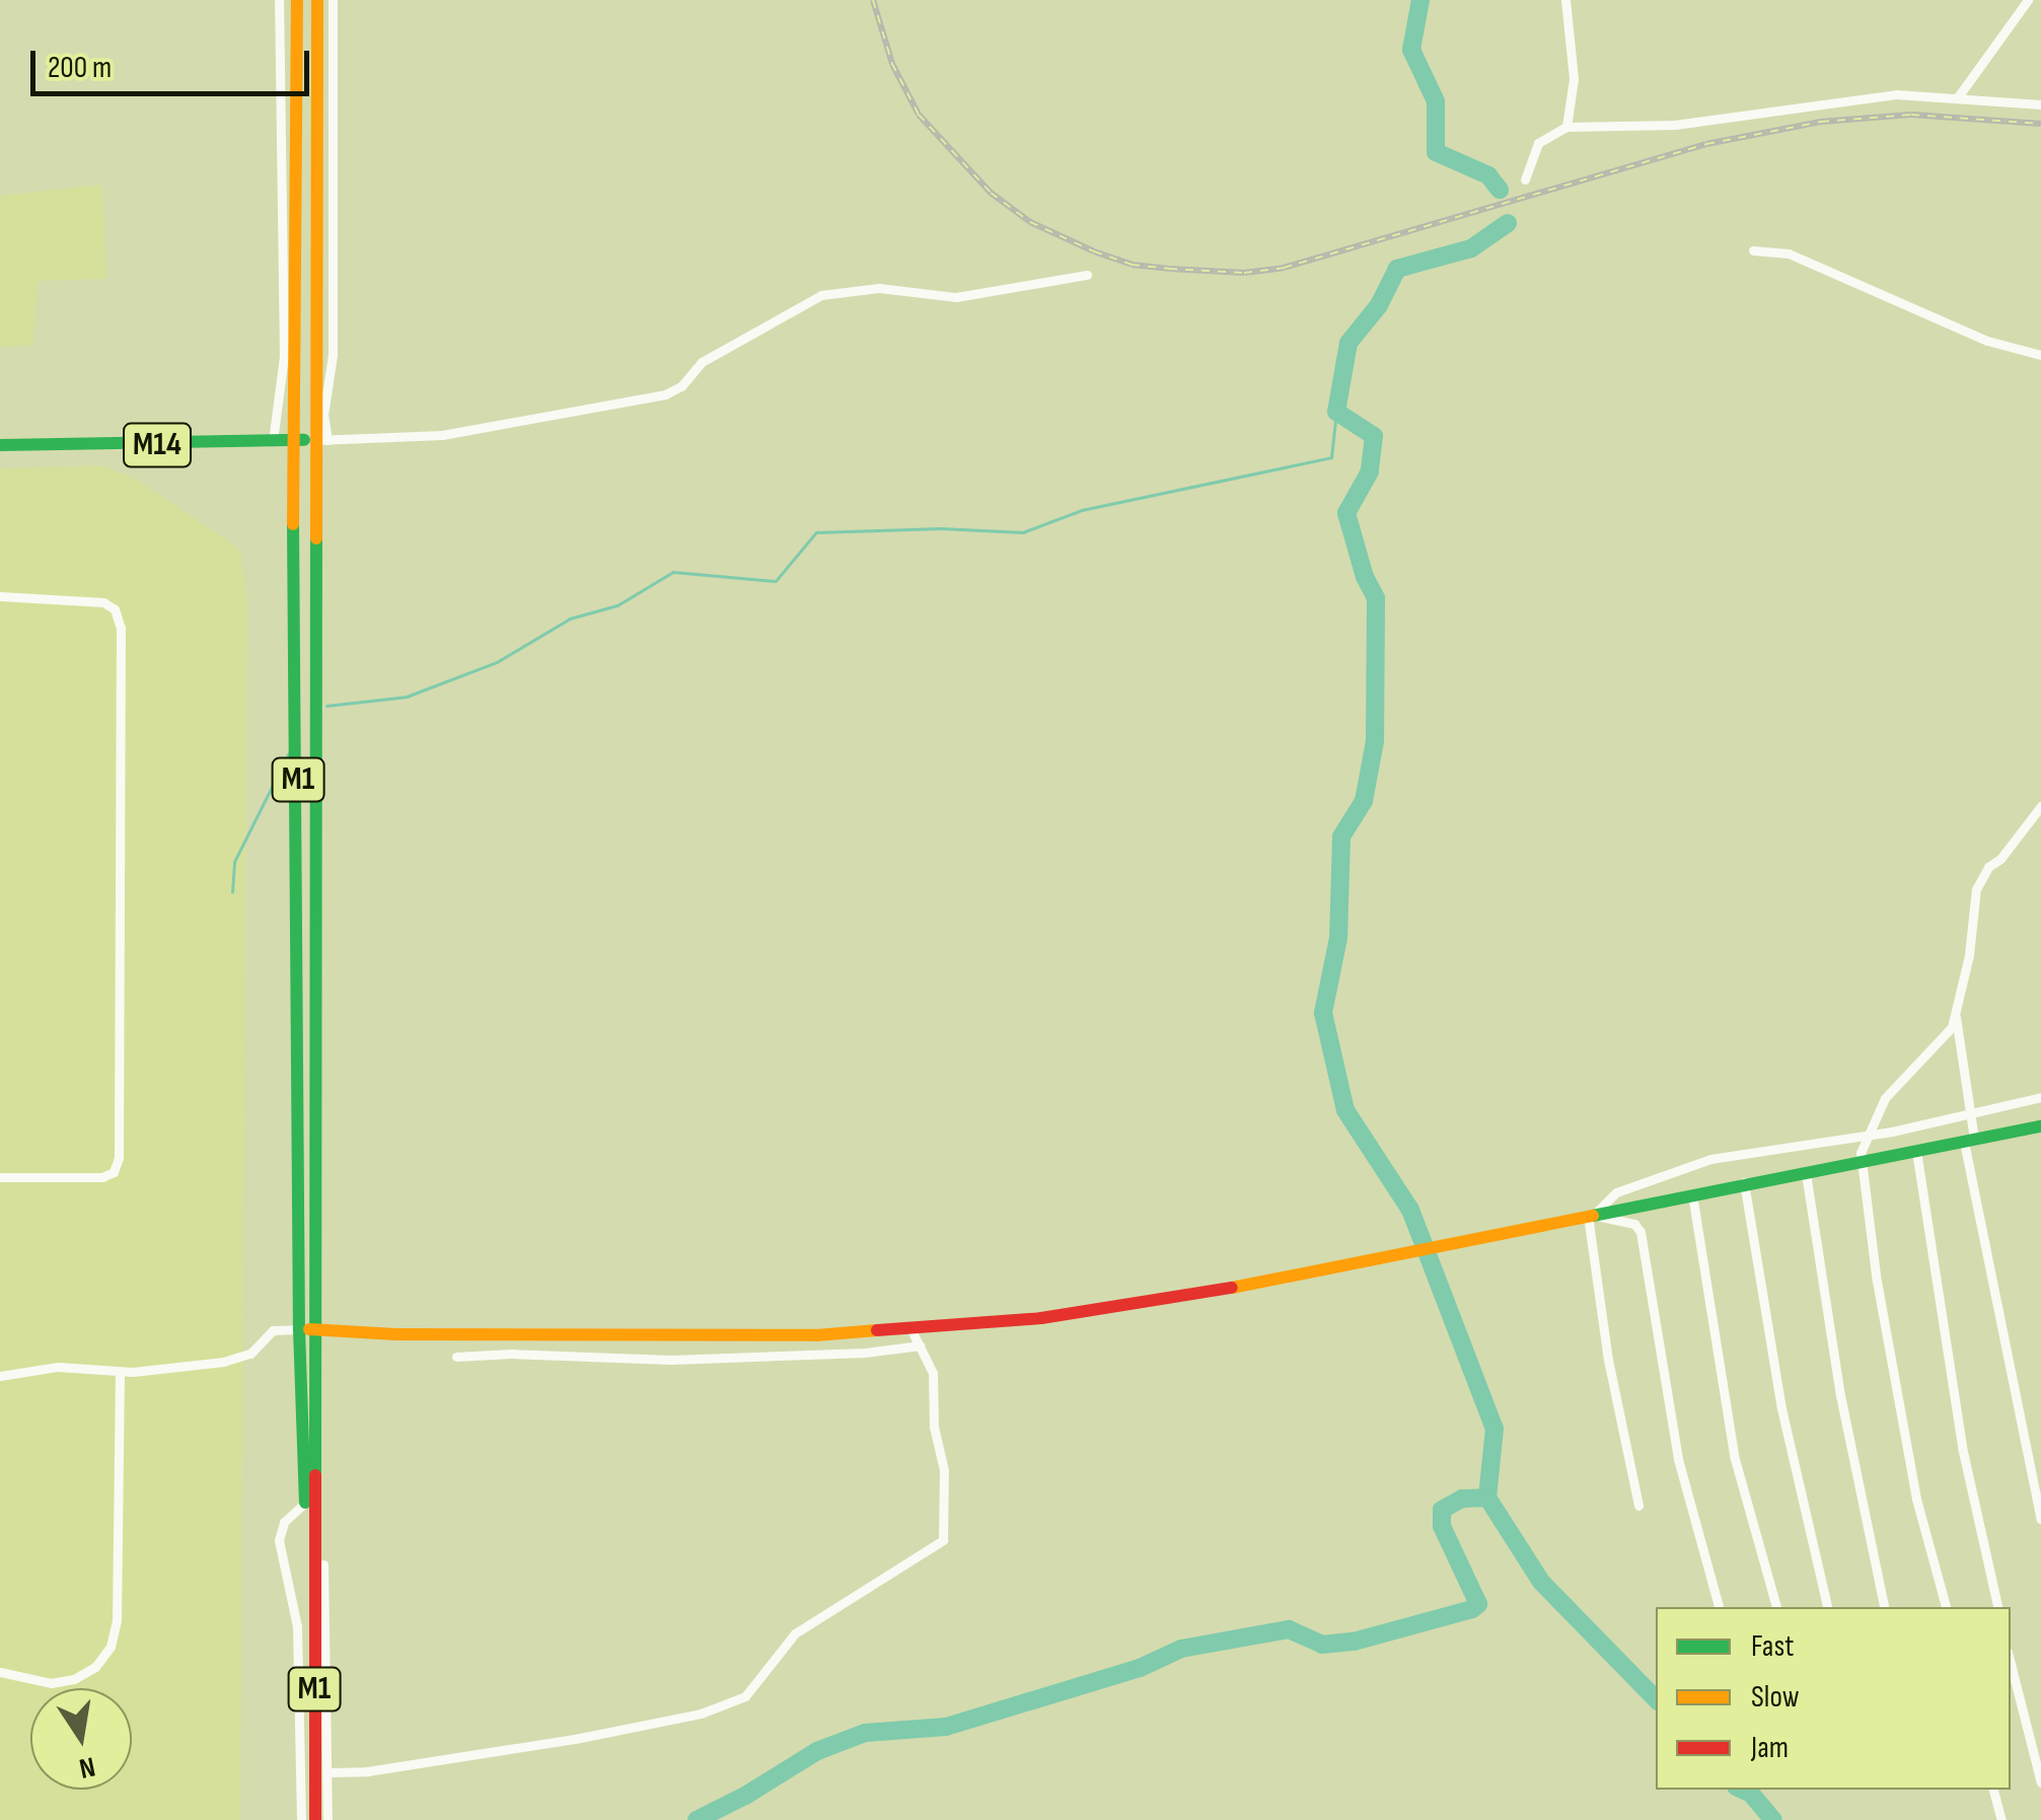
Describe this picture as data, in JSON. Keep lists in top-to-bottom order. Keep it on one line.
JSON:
{"streets":{"main road":["M14","M1"]},"crossings":[["M14","M1"]],"legend":["Fast","Slow","Jam"],"scale_bar":"200 m","north":"bottom"}
